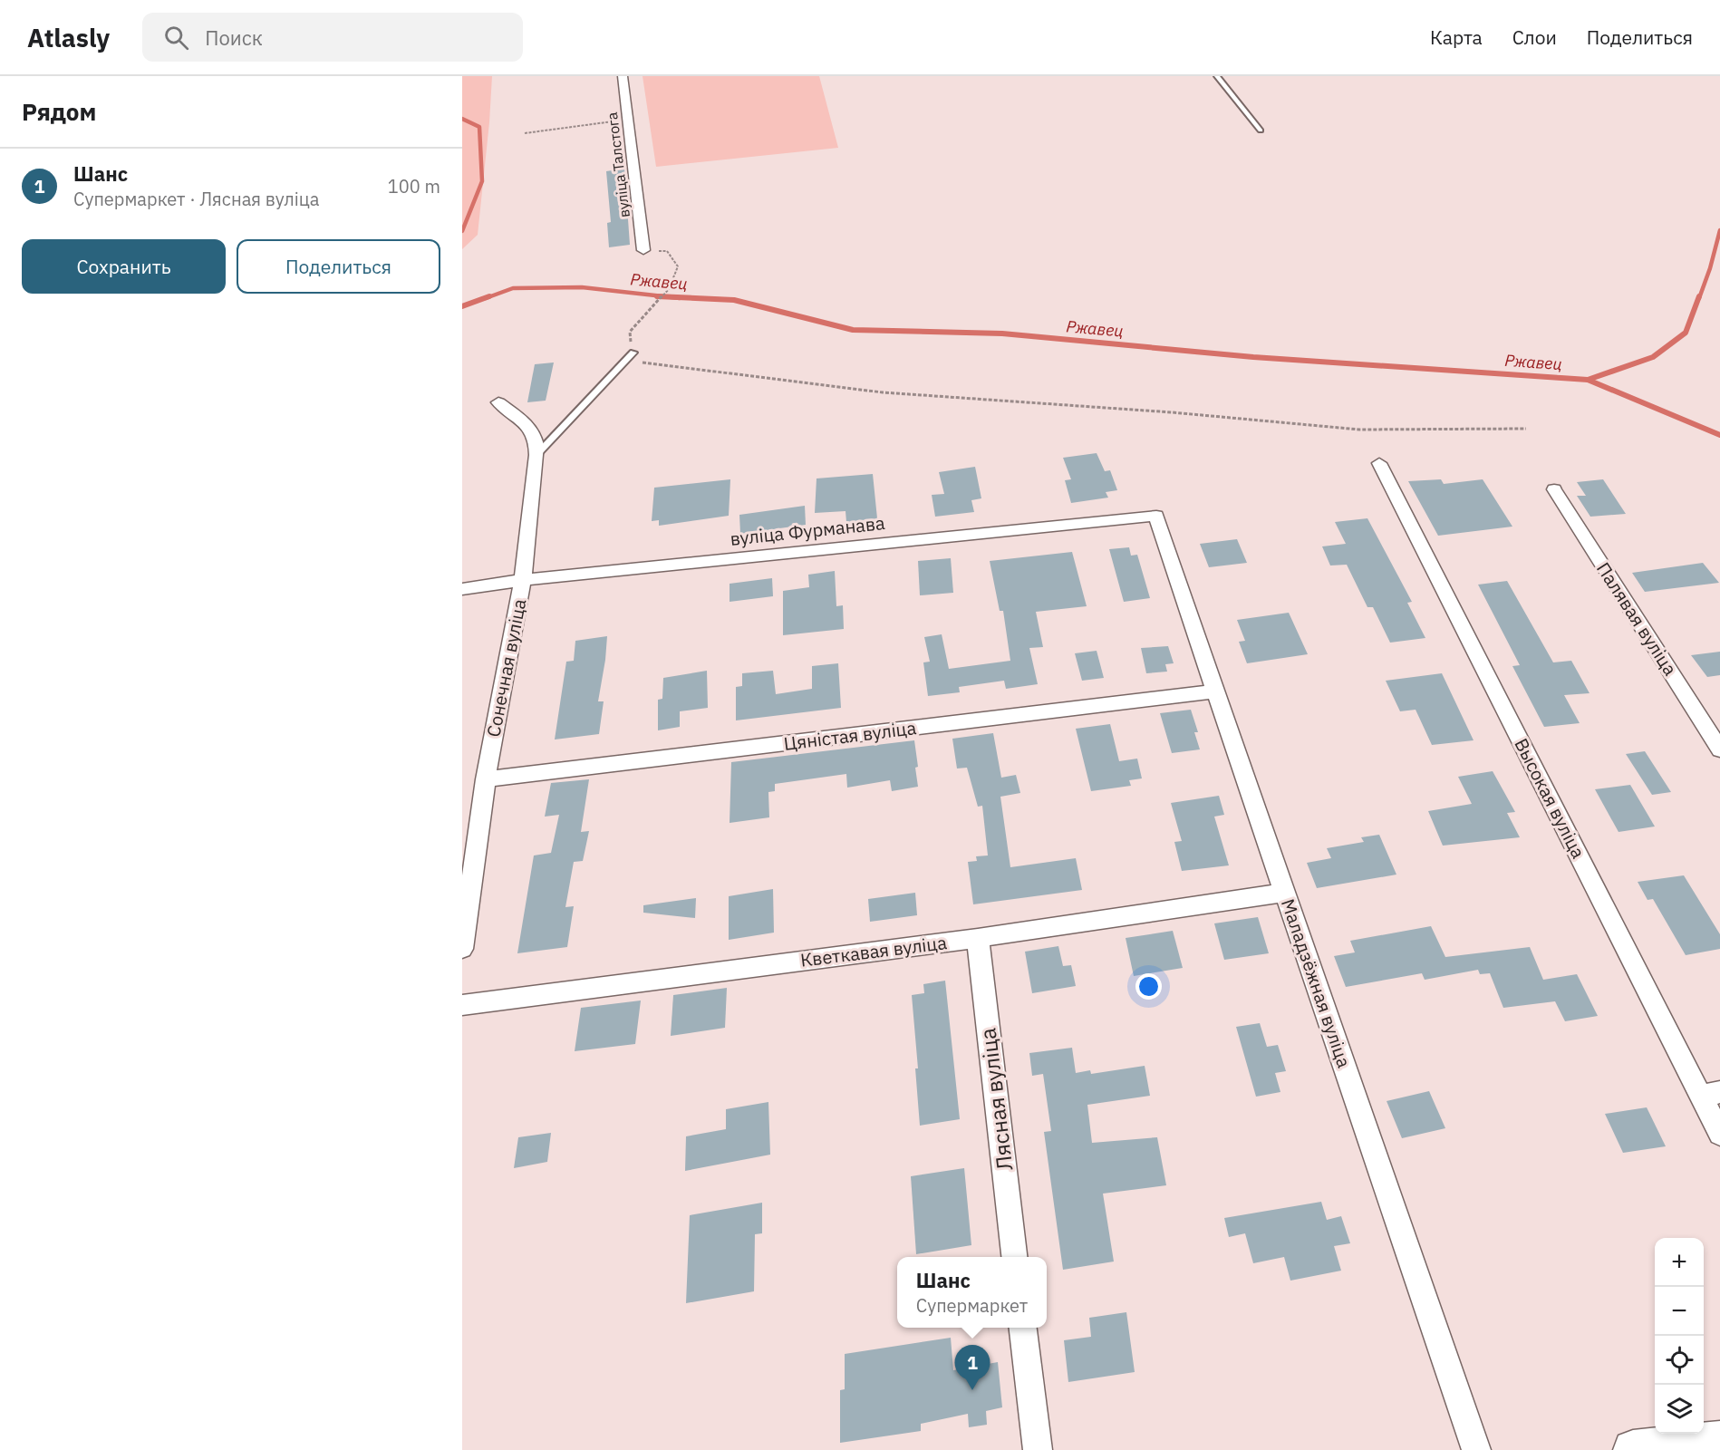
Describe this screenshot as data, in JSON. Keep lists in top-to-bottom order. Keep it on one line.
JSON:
{"streets":{"street":["вуліца Талстога","вуліца Фурманава","Палявая вуліца","Сонечная вуліца","Цяністая вуліца","Высокая вуліца","Кветкавая вуліца","Маладзёжная вуліца","Лясная вуліца"]},"crossings":[["вуліца Фурманава","Сонечная вуліца"],["вуліца Фурманава","Маладзёжная вуліца"],["Сонечная вуліца","Цяністая вуліца"],["Цяністая вуліца","Маладзёжная вуліца"],["Кветкавая вуліца","Маладзёжная вуліца"],["Кветкавая вуліца","Лясная вуліца"]],"water":["Ржавец"],"page":{"header":"Atlasly","search":"Поиск","nav":["Карта","Слои","Поделиться"],"heading":"Рядом","list":[{"mark":"1","name":"Шанс","note":"Супермаркет · Лясная вуліца","value":"100 m"}],"buttons":["Сохранить","Поделиться"],"map_buttons":["+","−"],"popup":["Шанс","Супермаркет"],"pins":"1"}}
